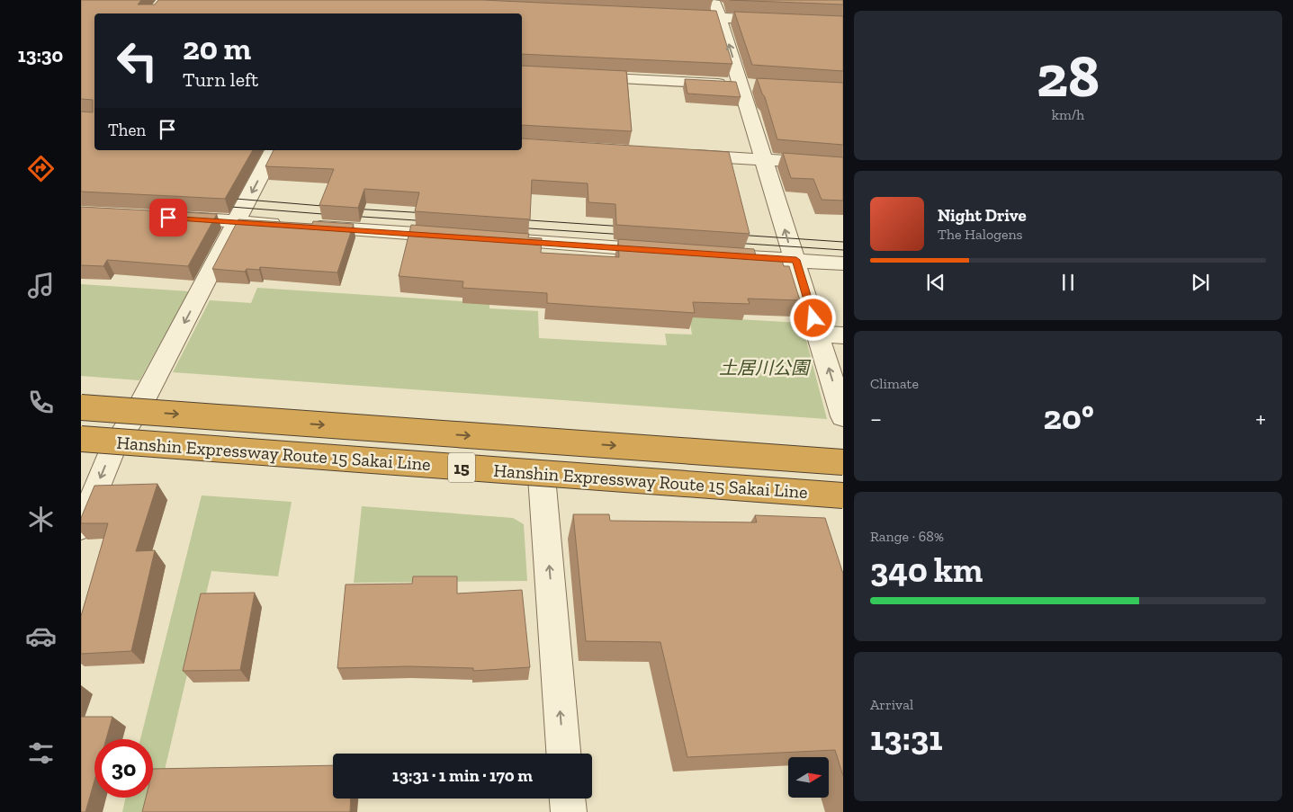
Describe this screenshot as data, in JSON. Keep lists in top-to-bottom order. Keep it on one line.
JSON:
{"streets":{"highway":["Hanshin Expressway Route 15 Sakai Line","15"]},"parks":["土居川公園"],"north":"right","page":{"tabs":"13:30","tile":[["28","km/h"],"Climate",["Range · 68%","340 km"],["Arrival","13:31"]],"turn":["20 m","Turn left"],"then":"Then","song":["Night Drive","The Halogens"],"heat":["−","20°","+"],"limit":"30","trip":"13:31 · 1 min · 170 m"}}
